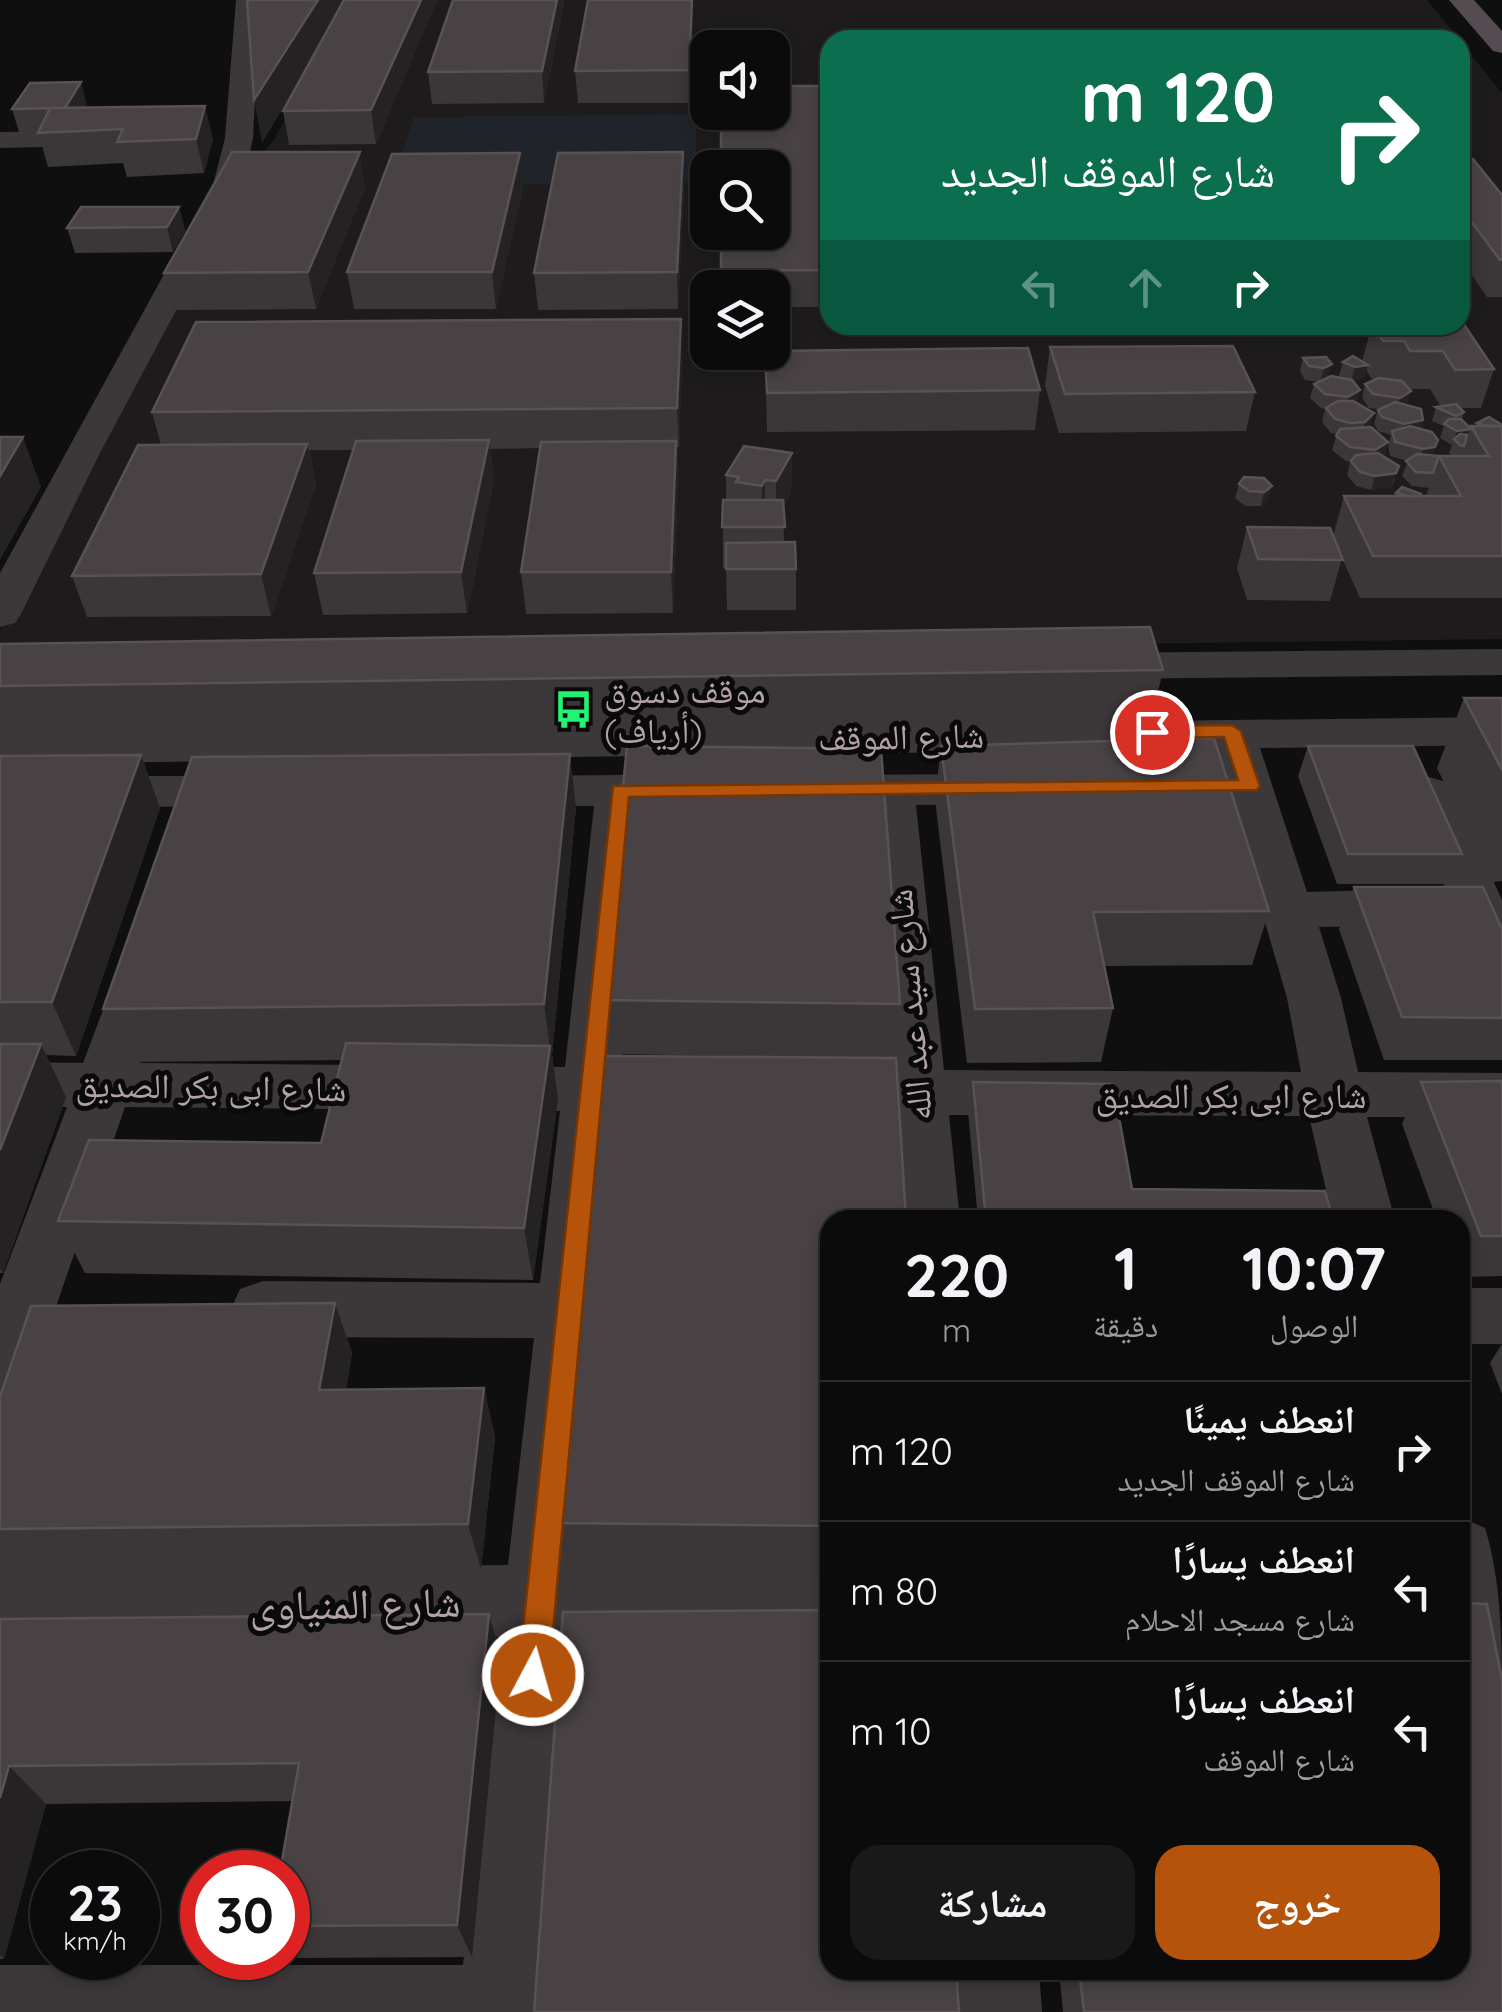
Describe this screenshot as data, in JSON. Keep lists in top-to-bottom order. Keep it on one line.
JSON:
{"streets":{"street":["شارع الموقف","شارع سيد عبد الله","شارع ابى بكر الصديق","شارع المنياوى"]},"crossings":[["شارع سيد عبد الله","شارع ابى بكر الصديق"]],"places":{"bus stop":["موقف دسوق (أرياف)"]},"page":{"turn":["120 m","شارع الموقف الجديد"],"eta":["10:07","الوصول","1","دقيقة","220","m"],"list":[{"name":"انعطف يمينًا","note":"شارع الموقف الجديد","value":"120 m"},{"name":"انعطف يسارًا","note":"شارع مسجد الاحلام","value":"80 m"},{"name":"انعطف يسارًا","note":"شارع الموقف","value":"10 m"}],"buttons":["خروج","مشاركة"],"speed":"23 km/h","limit":"30"}}
